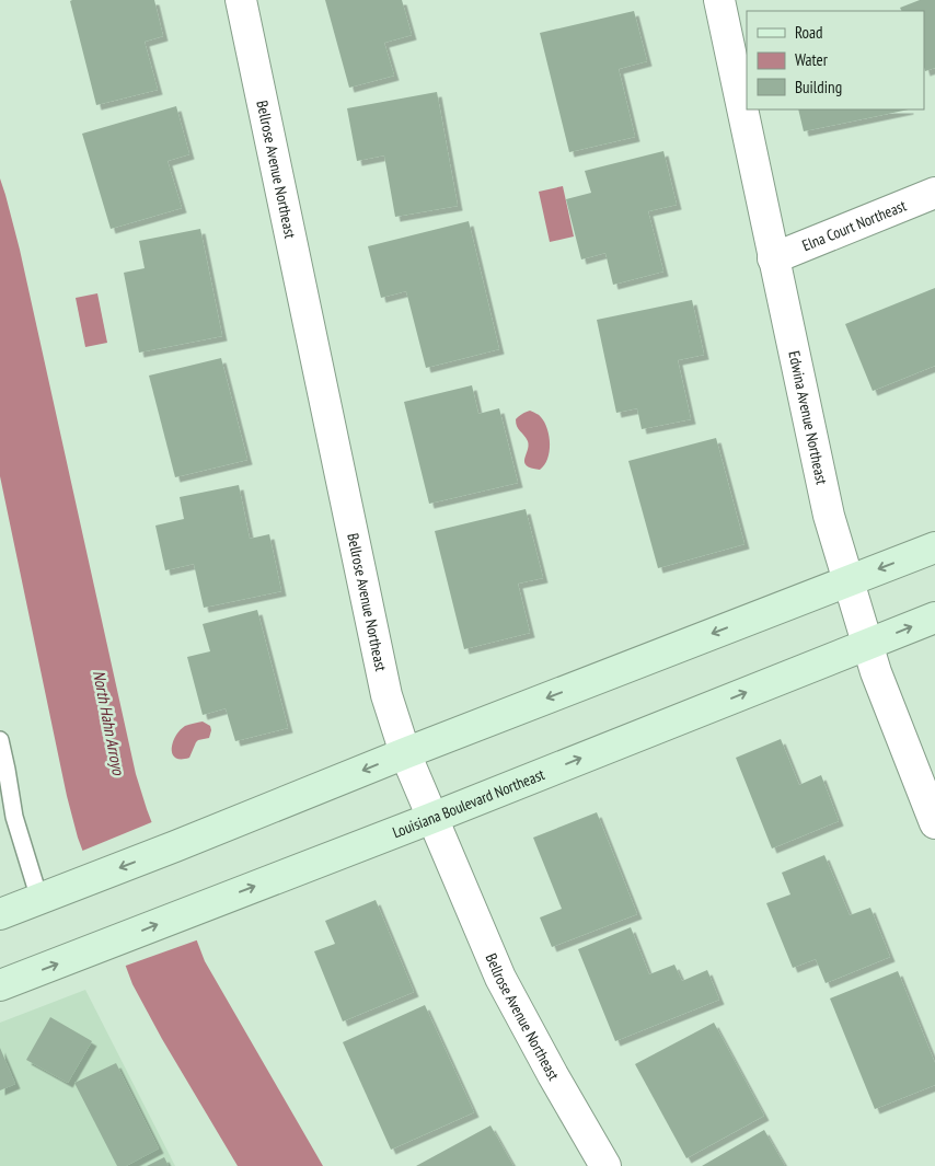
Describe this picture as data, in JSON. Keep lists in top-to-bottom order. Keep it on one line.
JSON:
{"streets":{"main road":["Louisiana Boulevard Northeast"],"street":["Bellrose Avenue Northeast","Elna Court Northeast","Edwina Avenue Northeast"]},"crossings":[["Bellrose Avenue Northeast","Louisiana Boulevard Northeast"],["Elna Court Northeast","Edwina Avenue Northeast"],["Edwina Avenue Northeast","Louisiana Boulevard Northeast"]],"water":["North Hahn Arroyo"],"legend":["Road","Water","Building"]}
